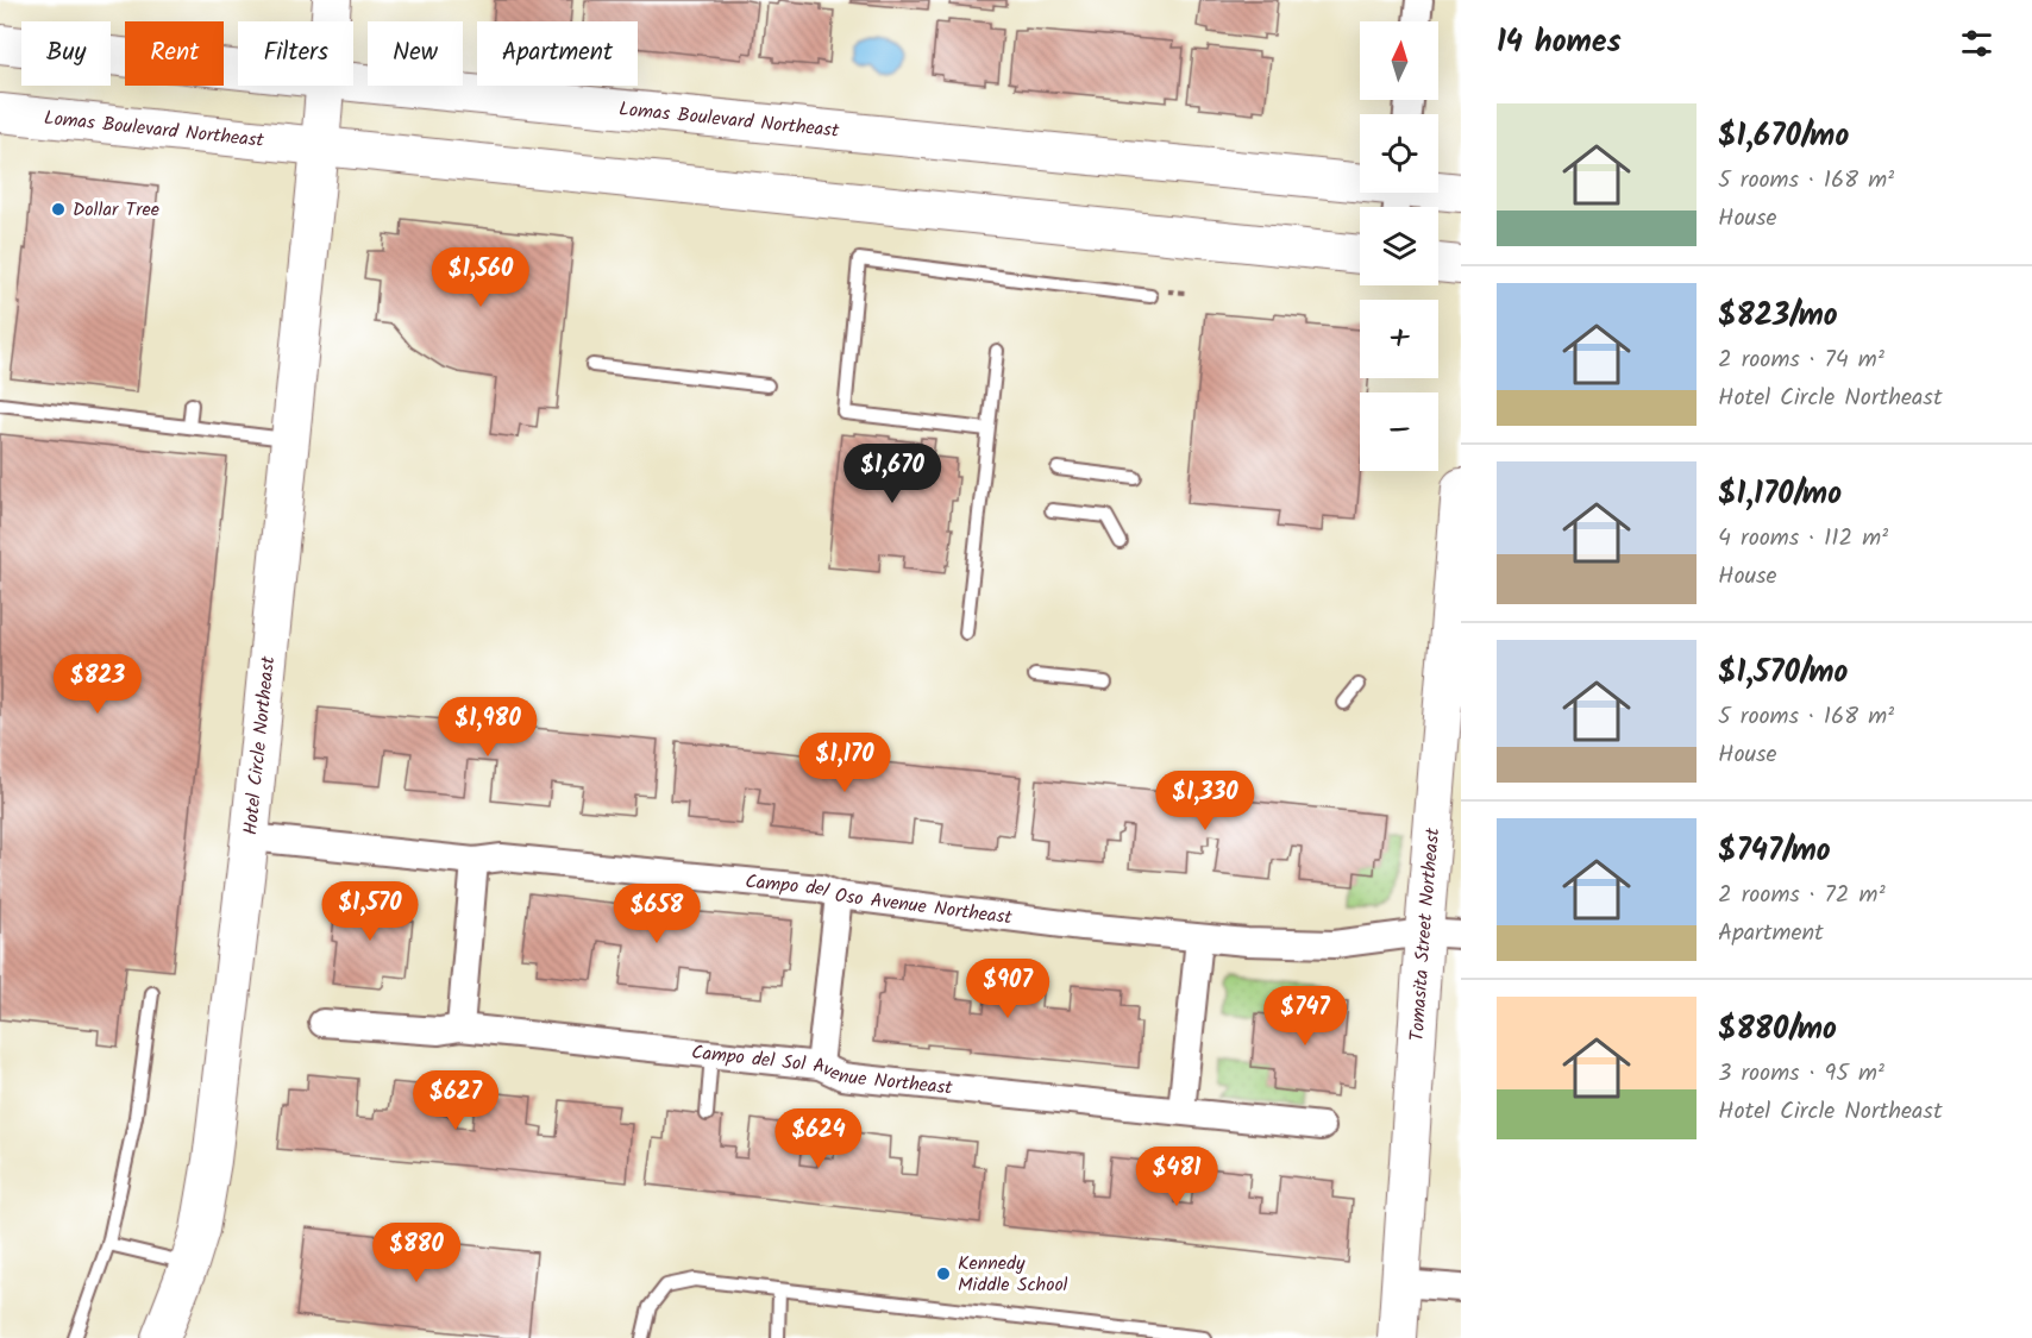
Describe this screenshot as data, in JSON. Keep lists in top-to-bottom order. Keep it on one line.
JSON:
{"streets":{"main road":["Lomas Boulevard Northeast","Hotel Circle Northeast","Tomasita Street Northeast"],"street":["Campo del Oso Avenue Northeast","Campo del Sol Avenue Northeast"]},"crossings":[["Lomas Boulevard Northeast","Hotel Circle Northeast"],["Hotel Circle Northeast","Campo del Oso Avenue Northeast"],["Campo del Oso Avenue Northeast","Tomasita Street Northeast"]],"places":["Dollar Tree","Kennedy Middle School"],"north":"top","page":{"heading":"14 homes","map_buttons":["+","−"],"chip":["Buy","Rent","Filters","New","Apartment"],"list":[{"name":"$1,670/mo","note":"5 rooms · 168 m² · House"},{"name":"$823/mo","note":"2 rooms · 74 m² · Hotel Circle Northeast"},{"name":"$1,170/mo","note":"4 rooms · 112 m² · House"},{"name":"$1,570/mo","note":"5 rooms · 168 m² · House"},{"name":"$747/mo","note":"2 rooms · 72 m² · Apartment"},{"name":"$880/mo","note":"3 rooms · 95 m² · Hotel Circle Northeast"}],"price":["$1,560","$1,670","$823","$1,980","$1,170","$1,330","$1,570","$658","$907","$747","$627","$624","$481","$880"]}}
